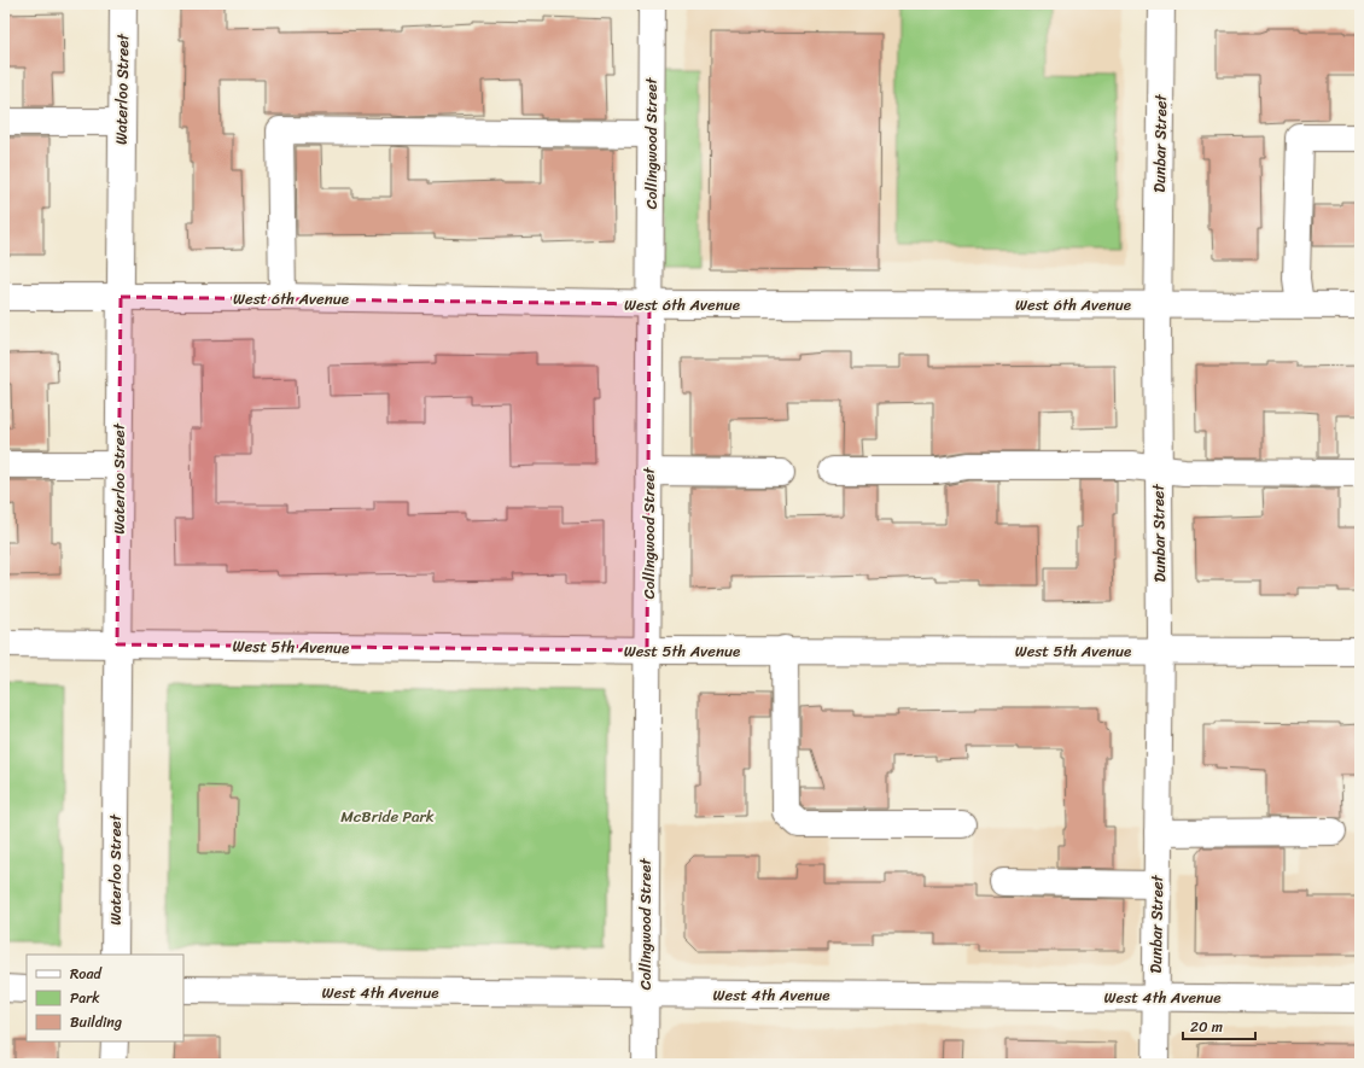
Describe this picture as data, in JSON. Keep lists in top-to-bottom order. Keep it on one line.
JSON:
{"streets":{"street":["Waterloo Street","Collingwood Street","Dunbar Street","West 6th Avenue","West 5th Avenue","West 4th Avenue"]},"crossings":[["Waterloo Street","West 6th Avenue"],["Waterloo Street","West 5th Avenue"],["Collingwood Street","West 6th Avenue"],["Collingwood Street","West 5th Avenue"],["Collingwood Street","West 4th Avenue"],["Dunbar Street","West 6th Avenue"],["Dunbar Street","West 5th Avenue"],["Dunbar Street","West 4th Avenue"]],"parks":["McBride Park"],"legend":["Road","Park","Building"],"scale_bar":"20 m"}
